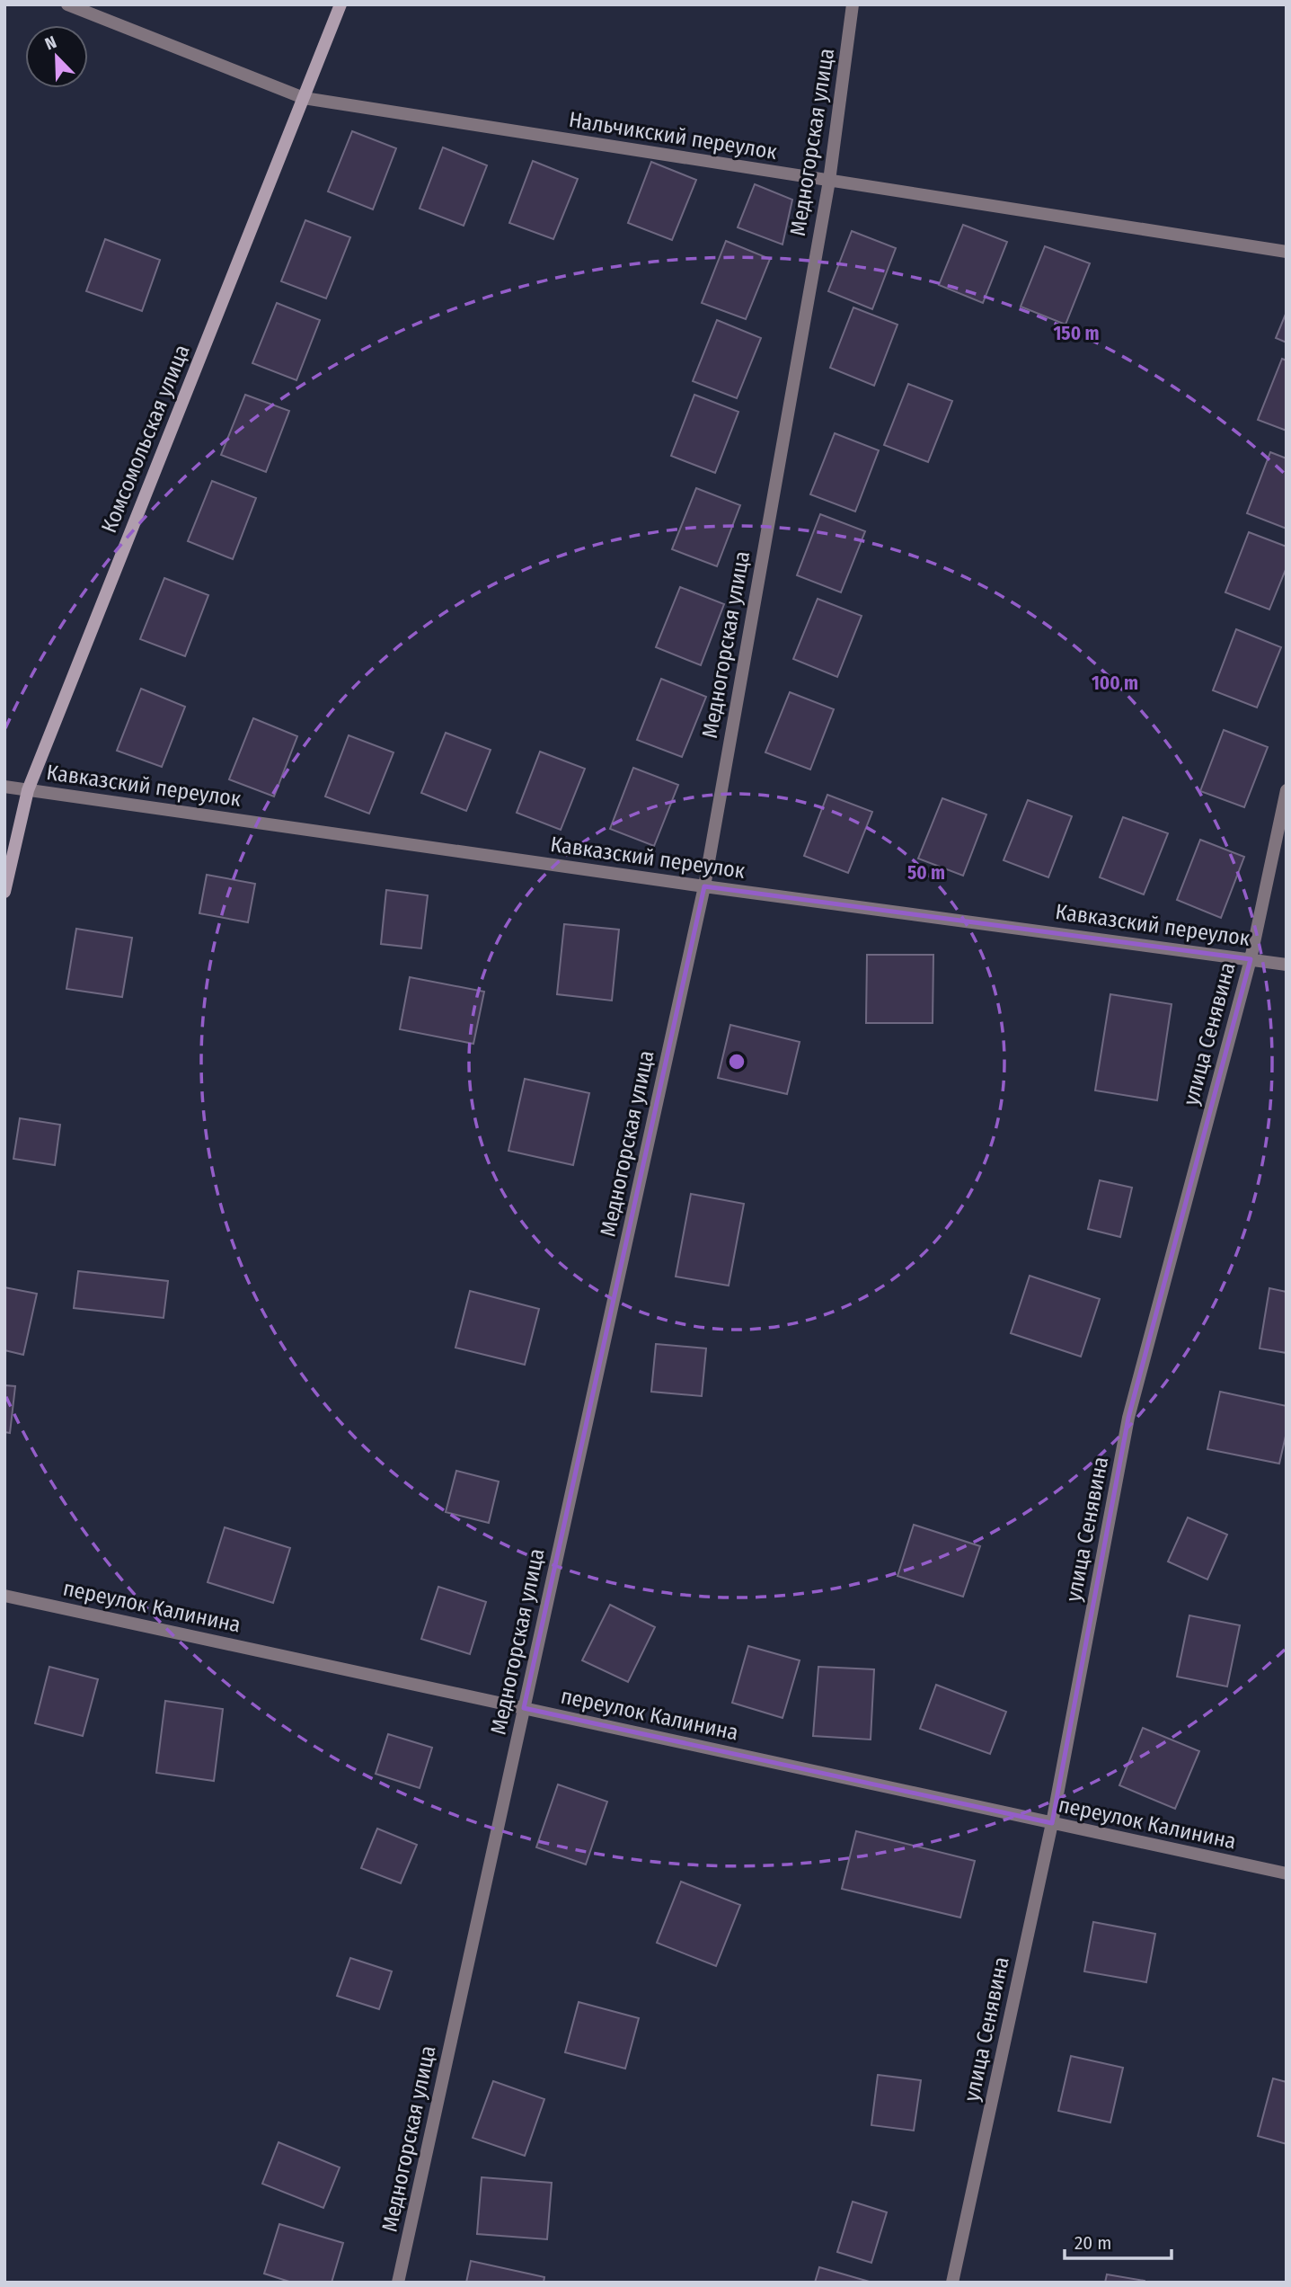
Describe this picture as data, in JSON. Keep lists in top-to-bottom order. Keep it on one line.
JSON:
{"streets":{"main road":["Комсомольская улица"],"street":["Нальчикский переулок","Медногорская улица","Кавказский переулок","улица Сенявина","переулок Калинина"]},"crossings":[["Нальчикский переулок","Медногорская улица"],["Нальчикский переулок","Комсомольская улица"],["Медногорская улица","Кавказский переулок"],["Медногорская улица","переулок Калинина"],["Комсомольская улица","Кавказский переулок"],["Кавказский переулок","улица Сенявина"],["улица Сенявина","переулок Калинина"]],"scale_bar":"20 m","north":"top left","rings":["150 m","100 m","50 m"]}
